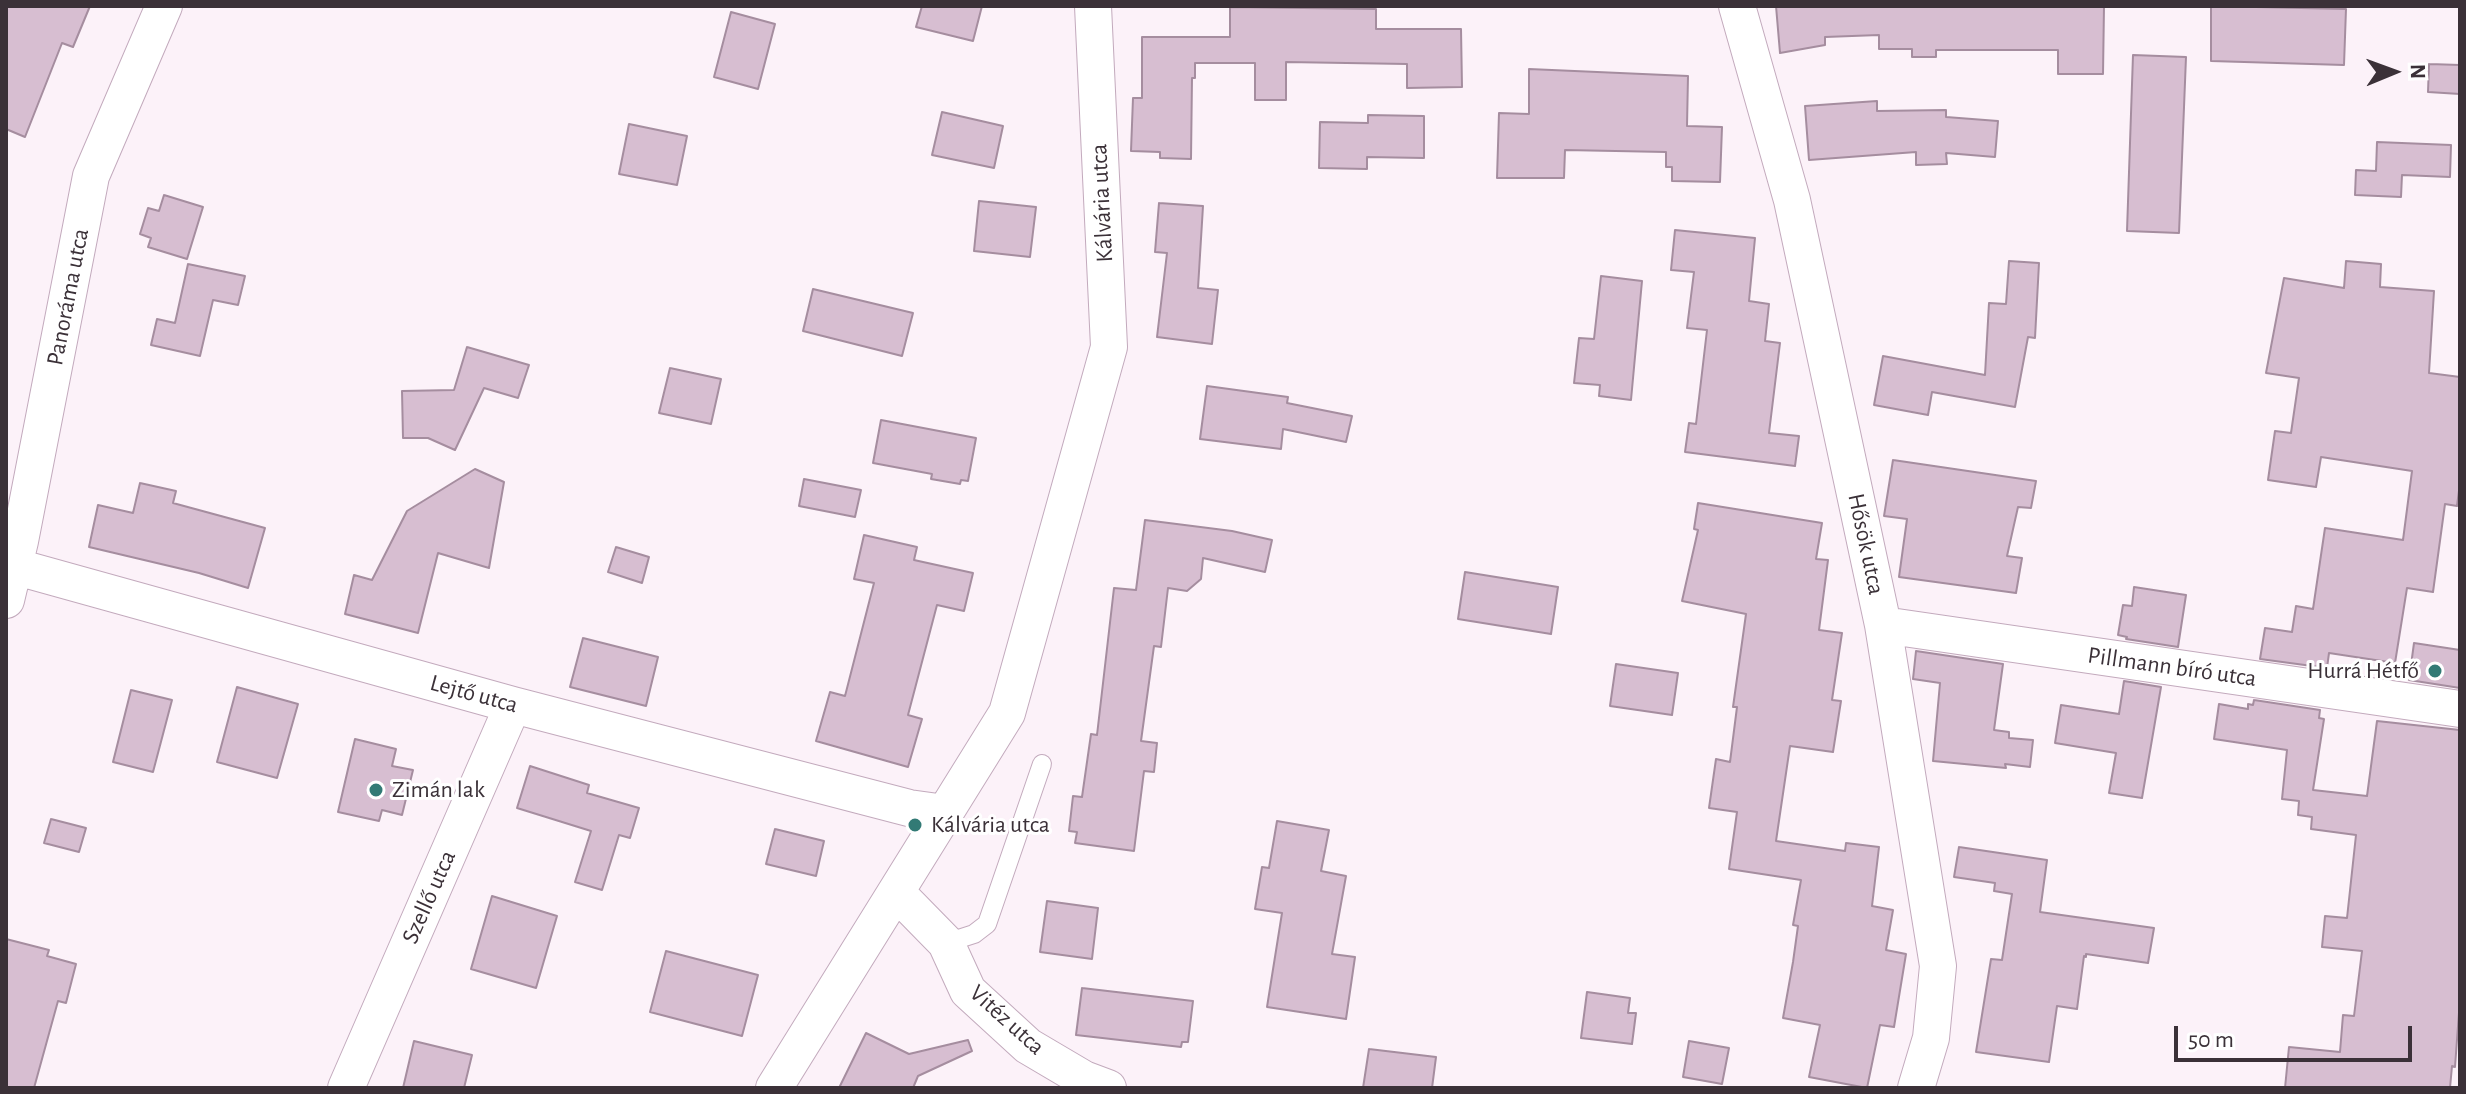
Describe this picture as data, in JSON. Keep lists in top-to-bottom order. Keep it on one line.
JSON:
{"streets":{"street":["Kálvária utca","Panoráma utca","Hősök utca","Pillmann bíró utca","Lejtő utca","Szellő utca","Vitéz utca"]},"crossings":[["Kálvária utca","Lejtő utca"],["Kálvária utca","Vitéz utca"],["Panoráma utca","Lejtő utca"],["Hősök utca","Pillmann bíró utca"],["Lejtő utca","Szellő utca"]],"places":["Hurrá Hétfő","Zimán lak","Kálvária utca"],"scale_bar":"50 m","north":"right"}
